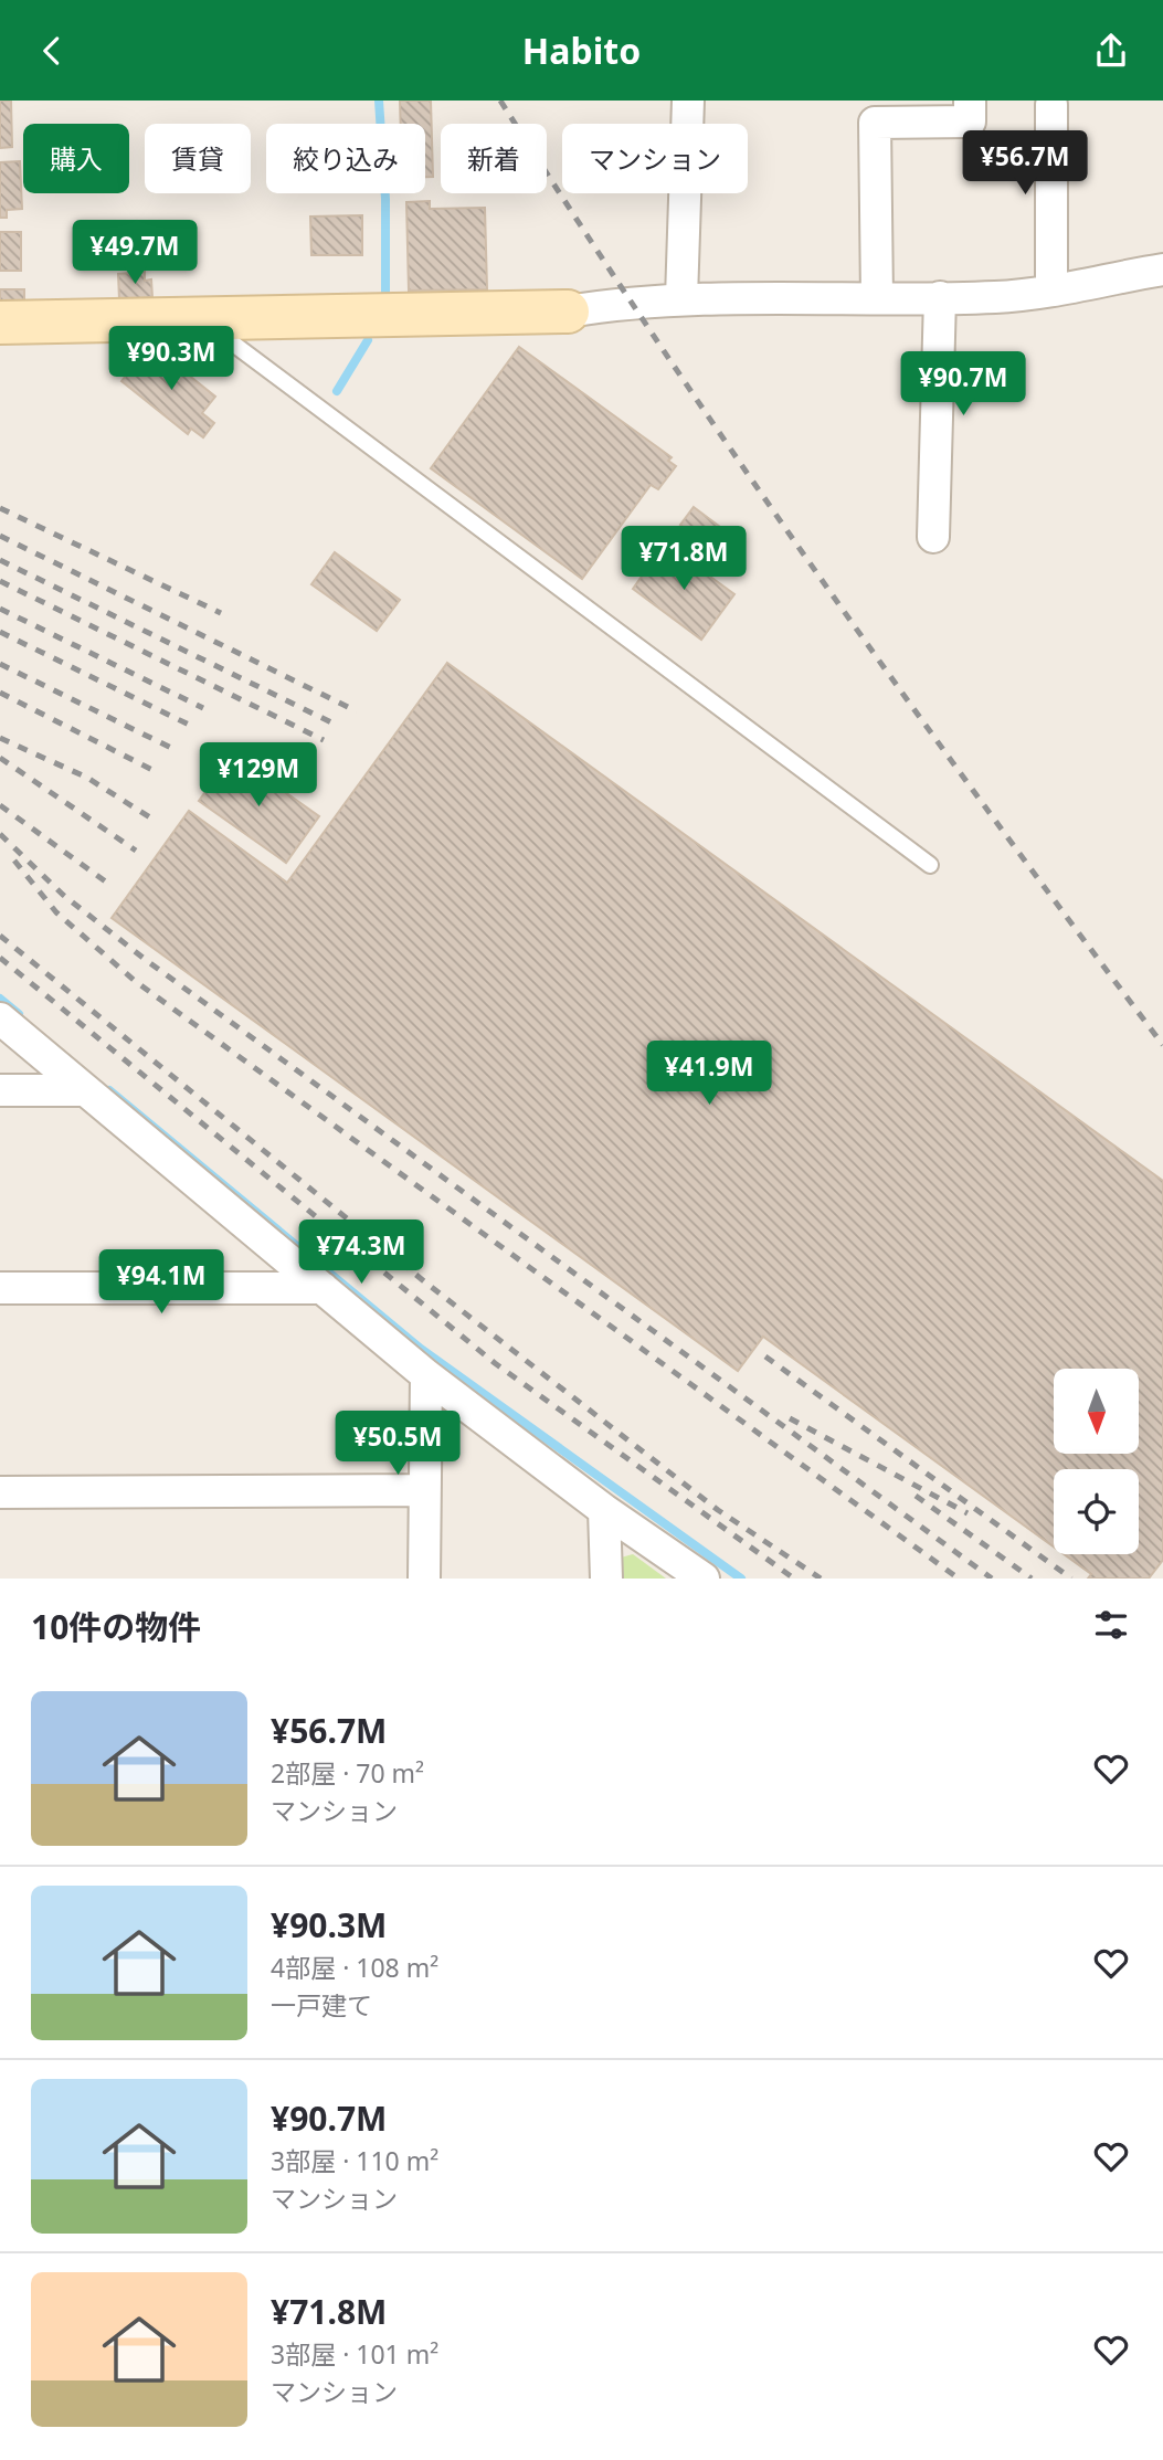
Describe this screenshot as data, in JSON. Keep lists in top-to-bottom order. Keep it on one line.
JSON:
{"north":"bottom","page":{"header":"Habito","chip":["購入","賃貸","絞り込み","新着","マンション"],"price":["¥56.7M","¥49.7M","¥90.3M","¥90.7M","¥71.8M","¥129M","¥41.9M","¥74.3M","¥94.1M","¥50.5M"],"heading":"10件の物件","list":[{"name":"¥56.7M","note":"2部屋 · 70 m² · マンション"},{"name":"¥90.3M","note":"4部屋 · 108 m² · 一戸建て"},{"name":"¥90.7M","note":"3部屋 · 110 m² · マンション"},{"name":"¥71.8M","note":"3部屋 · 101 m² · マンション"}]}}
